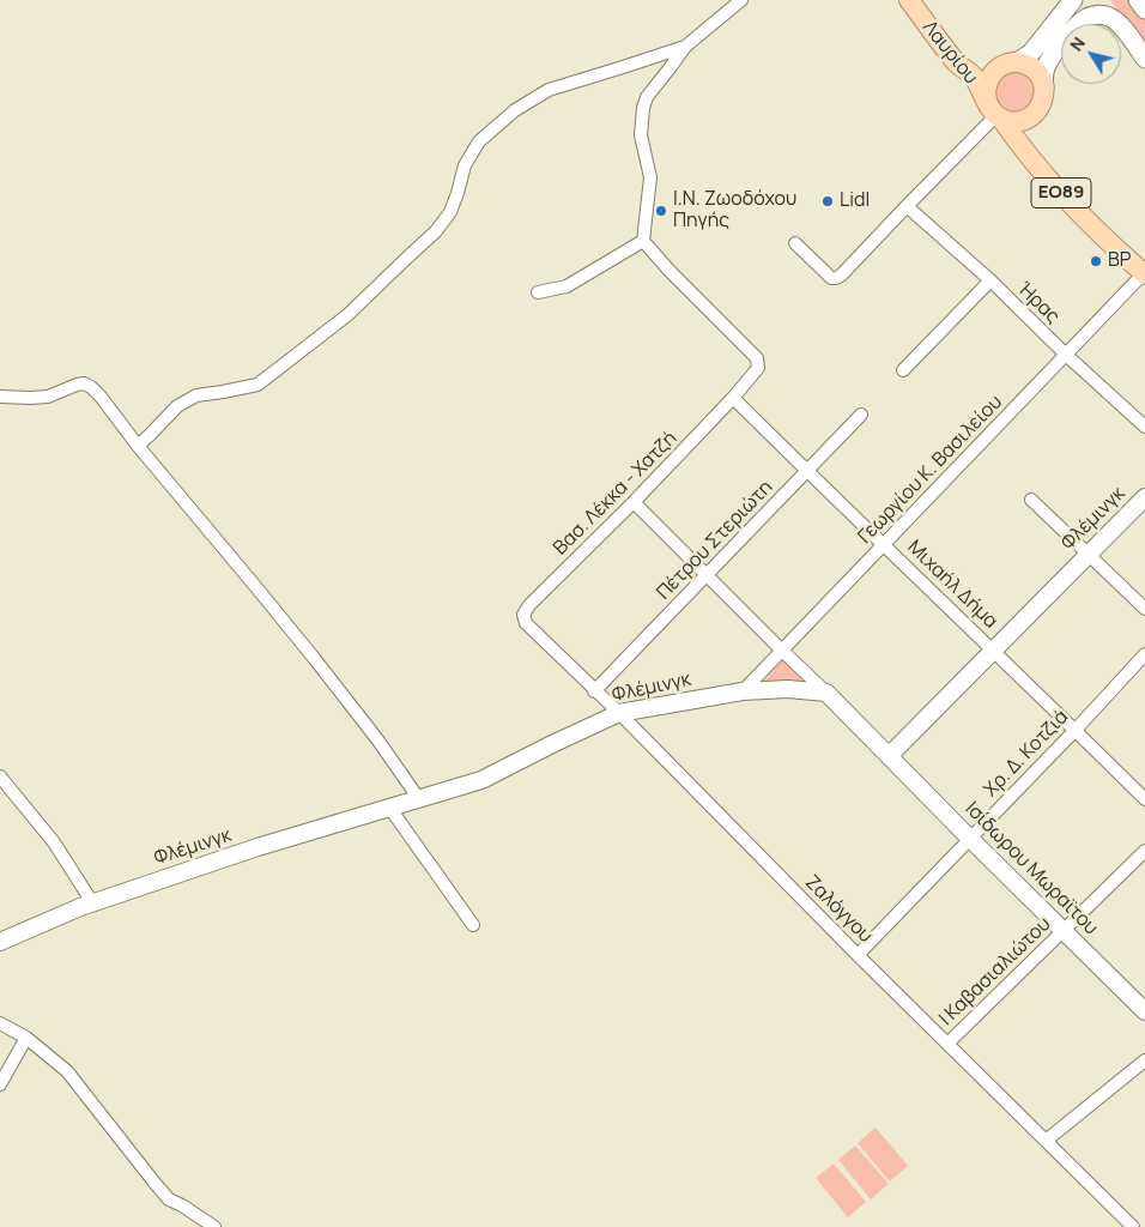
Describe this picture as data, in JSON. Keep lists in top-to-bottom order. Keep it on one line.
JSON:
{"streets":{"main road":["Λαυρίου","ΕΟ89"],"street":["Ήρας","Γεωργίου Κ. Βασιλείου","Βασ. Λέκκα - Χατζή","Φλέμινγκ","Πέτρου Στεριώτη","Μιχαήλ Δήμα","Χρ. Δ. Κοτζιά","Ισίδωρου Μωραϊτου","Ζαλόγγου","Ι Καβασιαλιώτου"]},"crossings":[["Λαυρίου","ΕΟ89"],["ΕΟ89","Γεωργίου Κ. Βασιλείου"],["Ήρας","Γεωργίου Κ. Βασιλείου"],["Γεωργίου Κ. Βασιλείου","Φλέμινγκ"],["Γεωργίου Κ. Βασιλείου","Μιχαήλ Δήμα"],["Βασ. Λέκκα - Χατζή","Μιχαήλ Δήμα"],["Βασ. Λέκκα - Χατζή","Ζαλόγγου"],["Φλέμινγκ","Μιχαήλ Δήμα"],["Φλέμινγκ","Ισίδωρου Μωραϊτου"],["Φλέμινγκ","Ζαλόγγου"],["Πέτρου Στεριώτη","Μιχαήλ Δήμα"],["Πέτρου Στεριώτη","Ζαλόγγου"],["Μιχαήλ Δήμα","Χρ. Δ. Κοτζιά"],["Χρ. Δ. Κοτζιά","Ισίδωρου Μωραϊτου"],["Χρ. Δ. Κοτζιά","Ζαλόγγου"],["Ισίδωρου Μωραϊτου","Ι Καβασιαλιώτου"],["Ζαλόγγου","Ι Καβασιαλιώτου"]],"places":["Lidl","Ι.Ν. Ζωοδόχου Πηγής","BP"],"north":"top left"}
